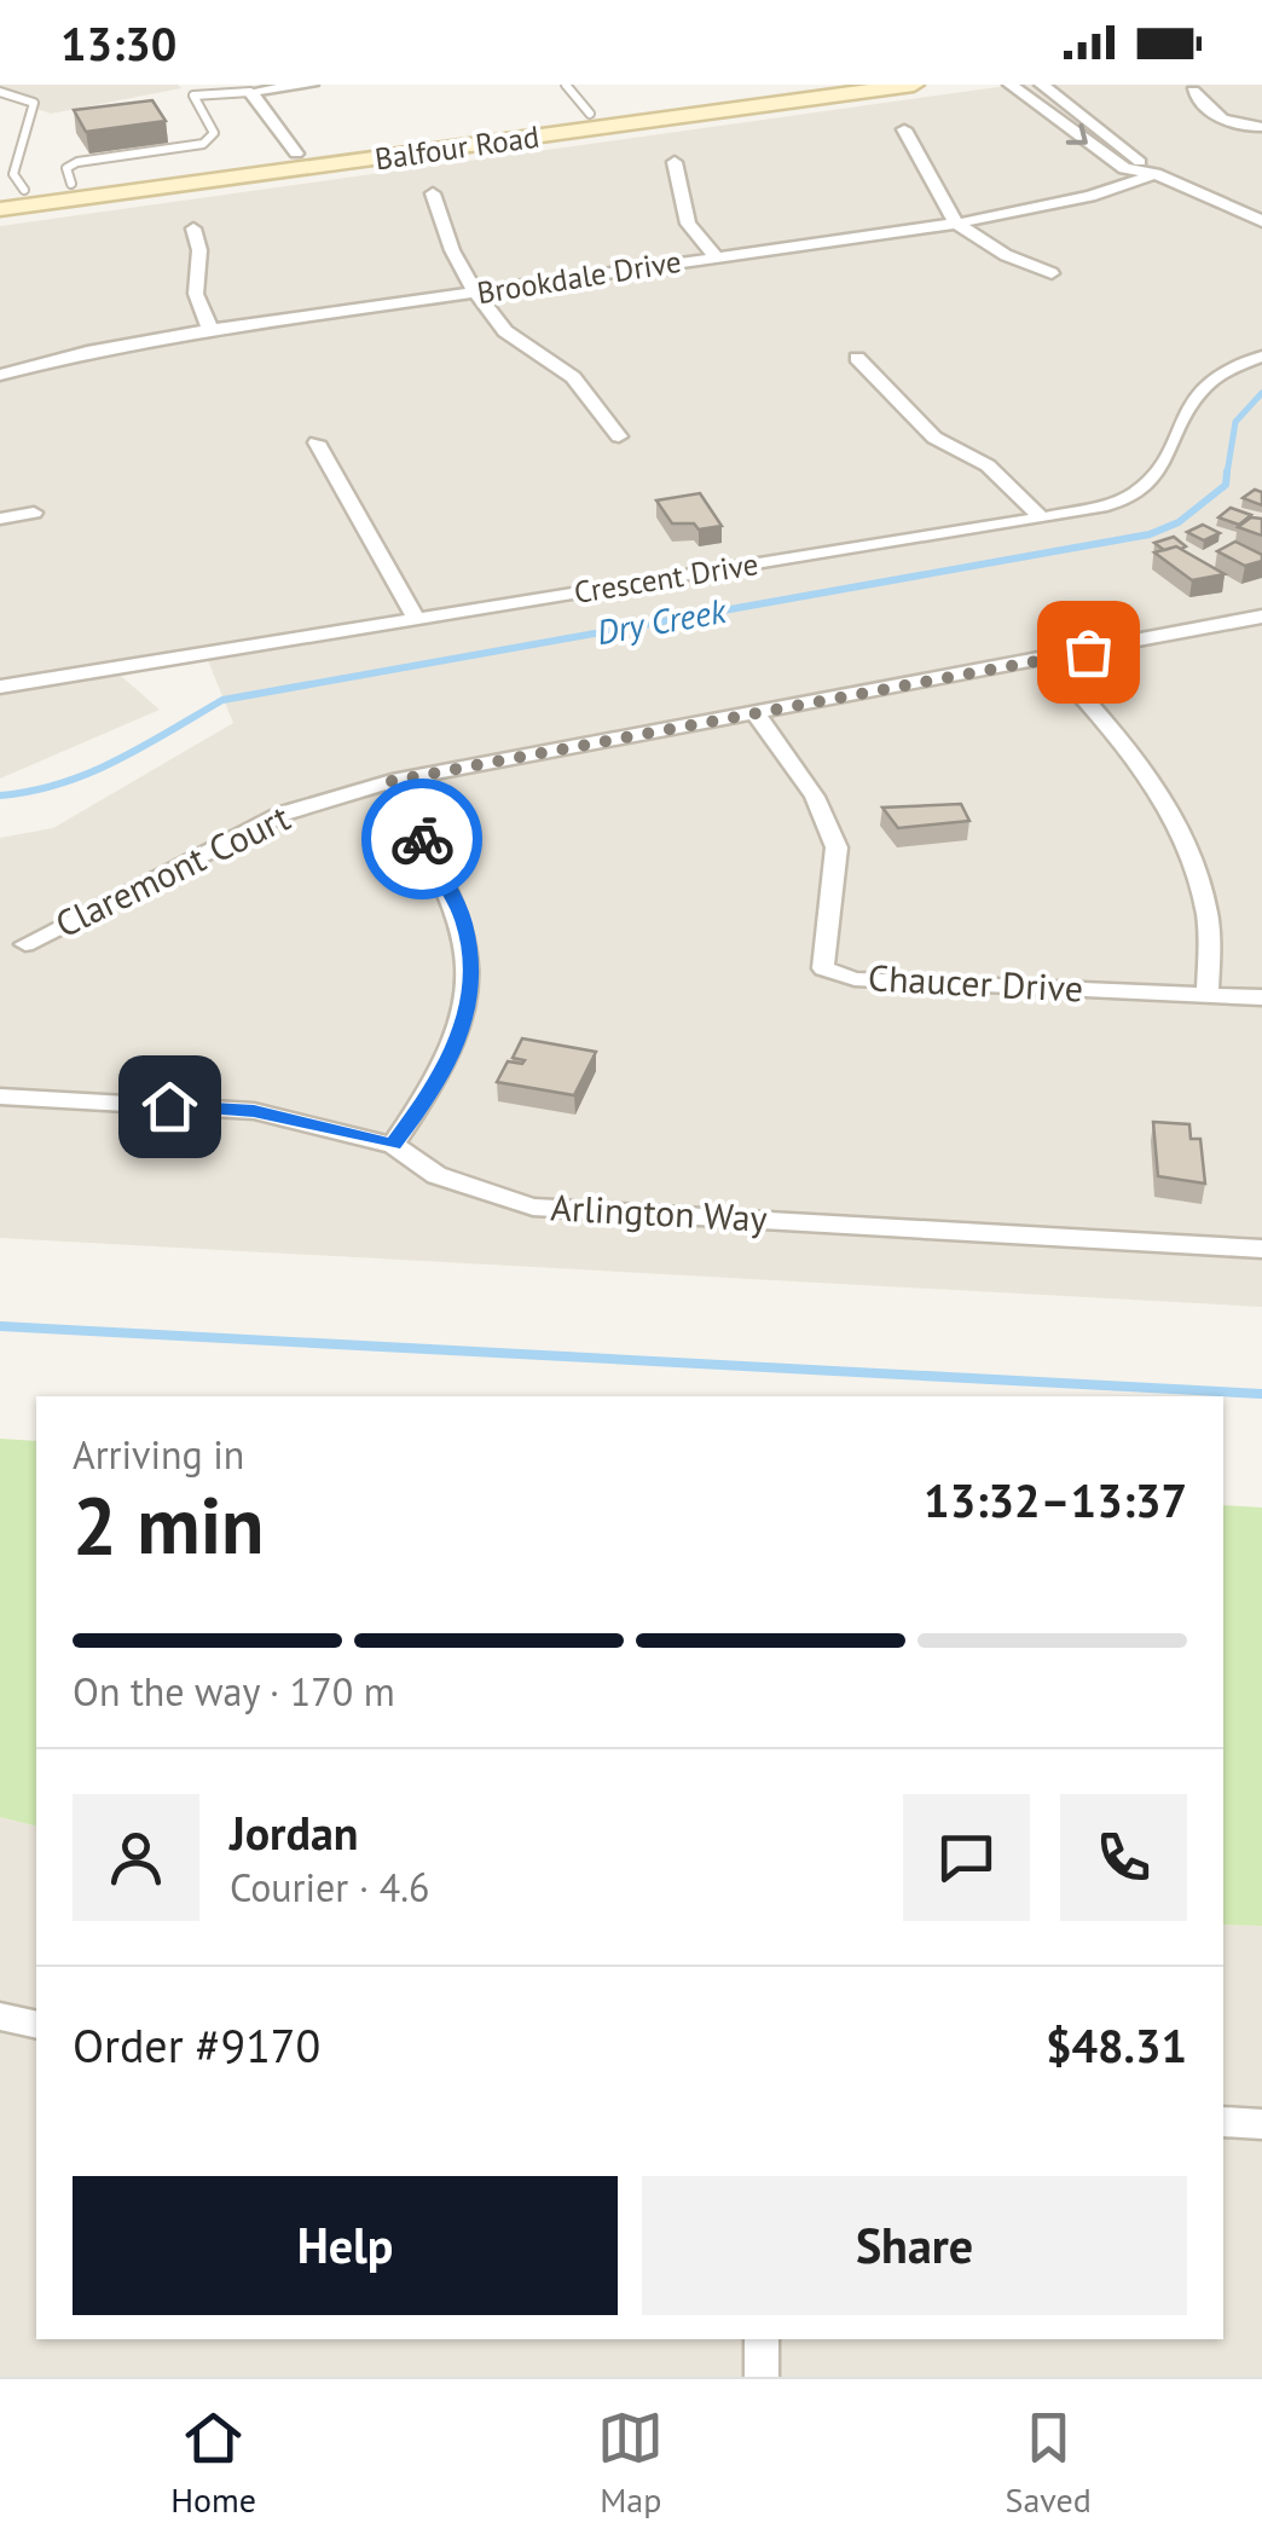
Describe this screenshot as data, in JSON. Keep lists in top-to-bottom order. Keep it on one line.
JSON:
{"streets":{"main road":["Balfour Road"],"street":["Brookdale Drive","Crescent Drive","Claremont Court","Chaucer Drive","Arlington Way"]},"crossings":[["Claremont Court","Chaucer Drive"]],"water":["Dry Creek"],"page":{"status":"13:30","heading":["2 min","Arriving in","13:32–13:37"],"panel":["Jordan","Courier · 4.6","Order #9170","$48.31"],"bar":"On the way · 170 m","buttons":["Help","Share"],"tabs":["Home","Map","Saved"]}}
